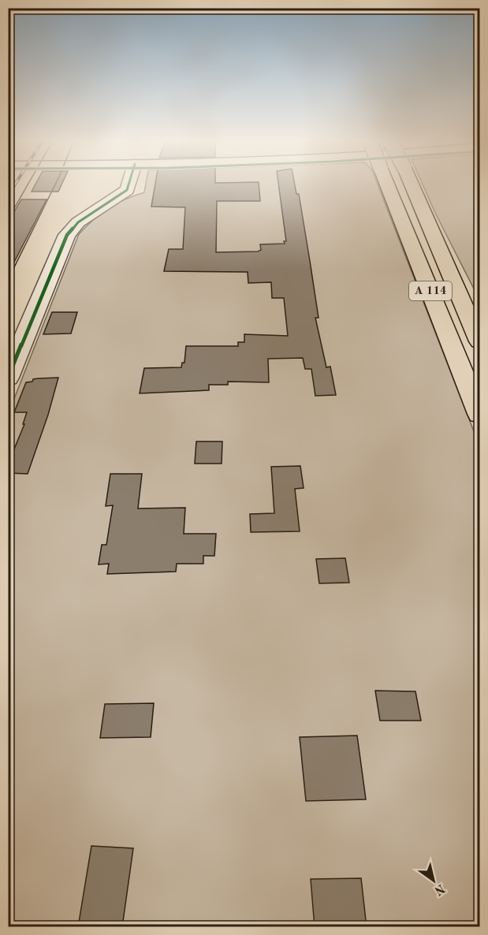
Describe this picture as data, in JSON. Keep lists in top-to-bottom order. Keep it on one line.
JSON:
{"streets":{"highway":["A 114"]},"north":"bottom right"}
